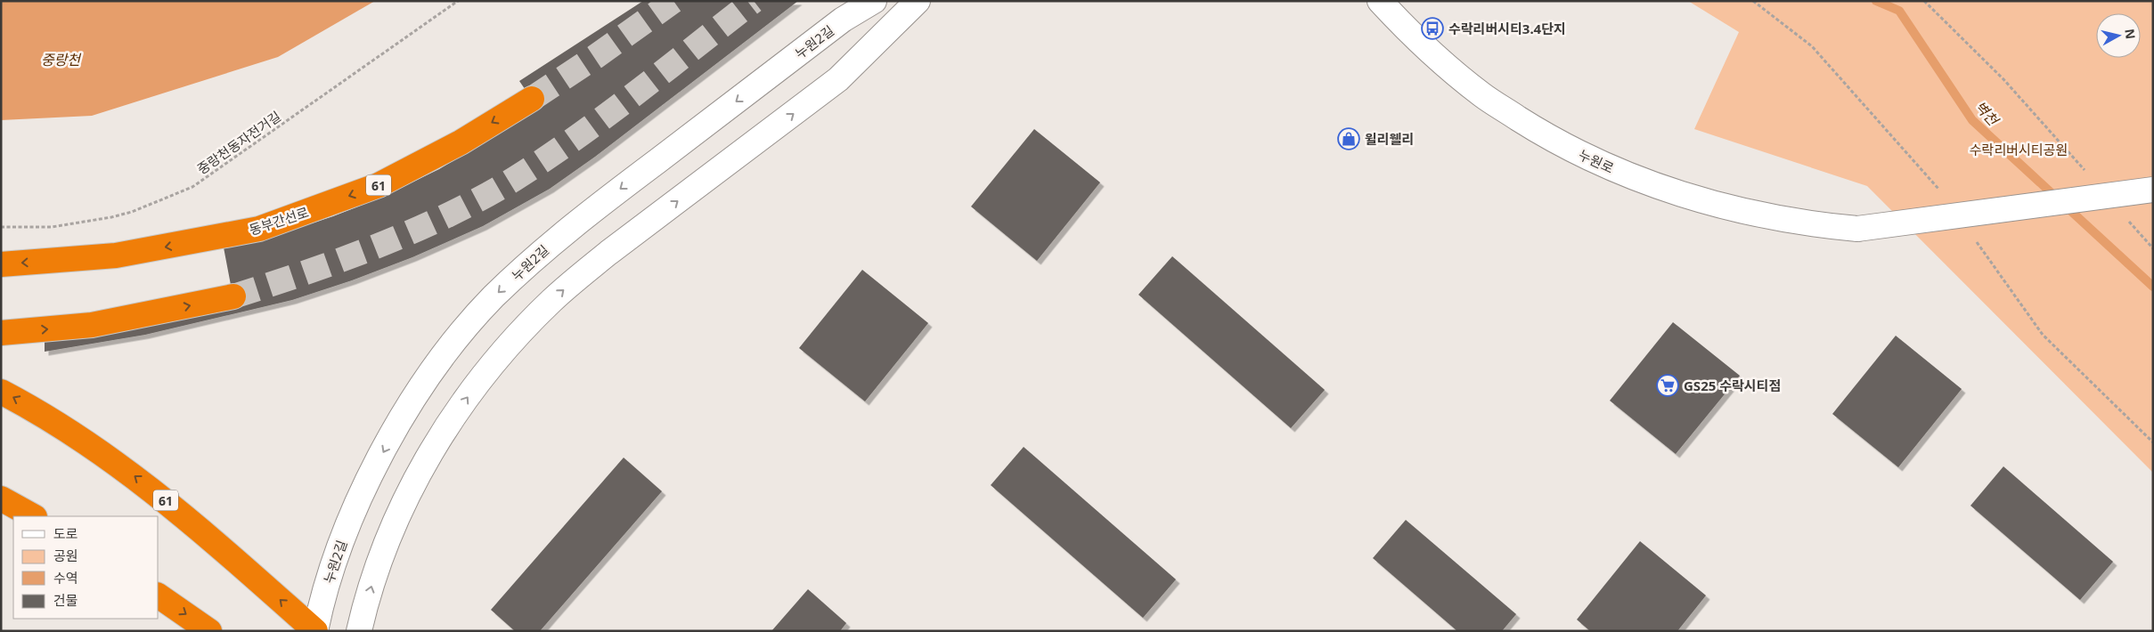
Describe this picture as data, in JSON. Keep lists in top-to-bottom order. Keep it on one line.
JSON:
{"streets":{"highway":["61","동부간선로"],"street":["누원2길","누원로"],"path":["중랑천동자전거길"]},"crossings":[["누원2길","61"]],"water":["중랑천","벽천"],"parks":["수락리버시티공원"],"places":{"bus stop":["수락리버시티3.4단지"],"shop":["윌리웰리"],"supermarket":["GS25 수락시티점"]},"legend":["도로","공원","수역","건물"],"north":"right"}
